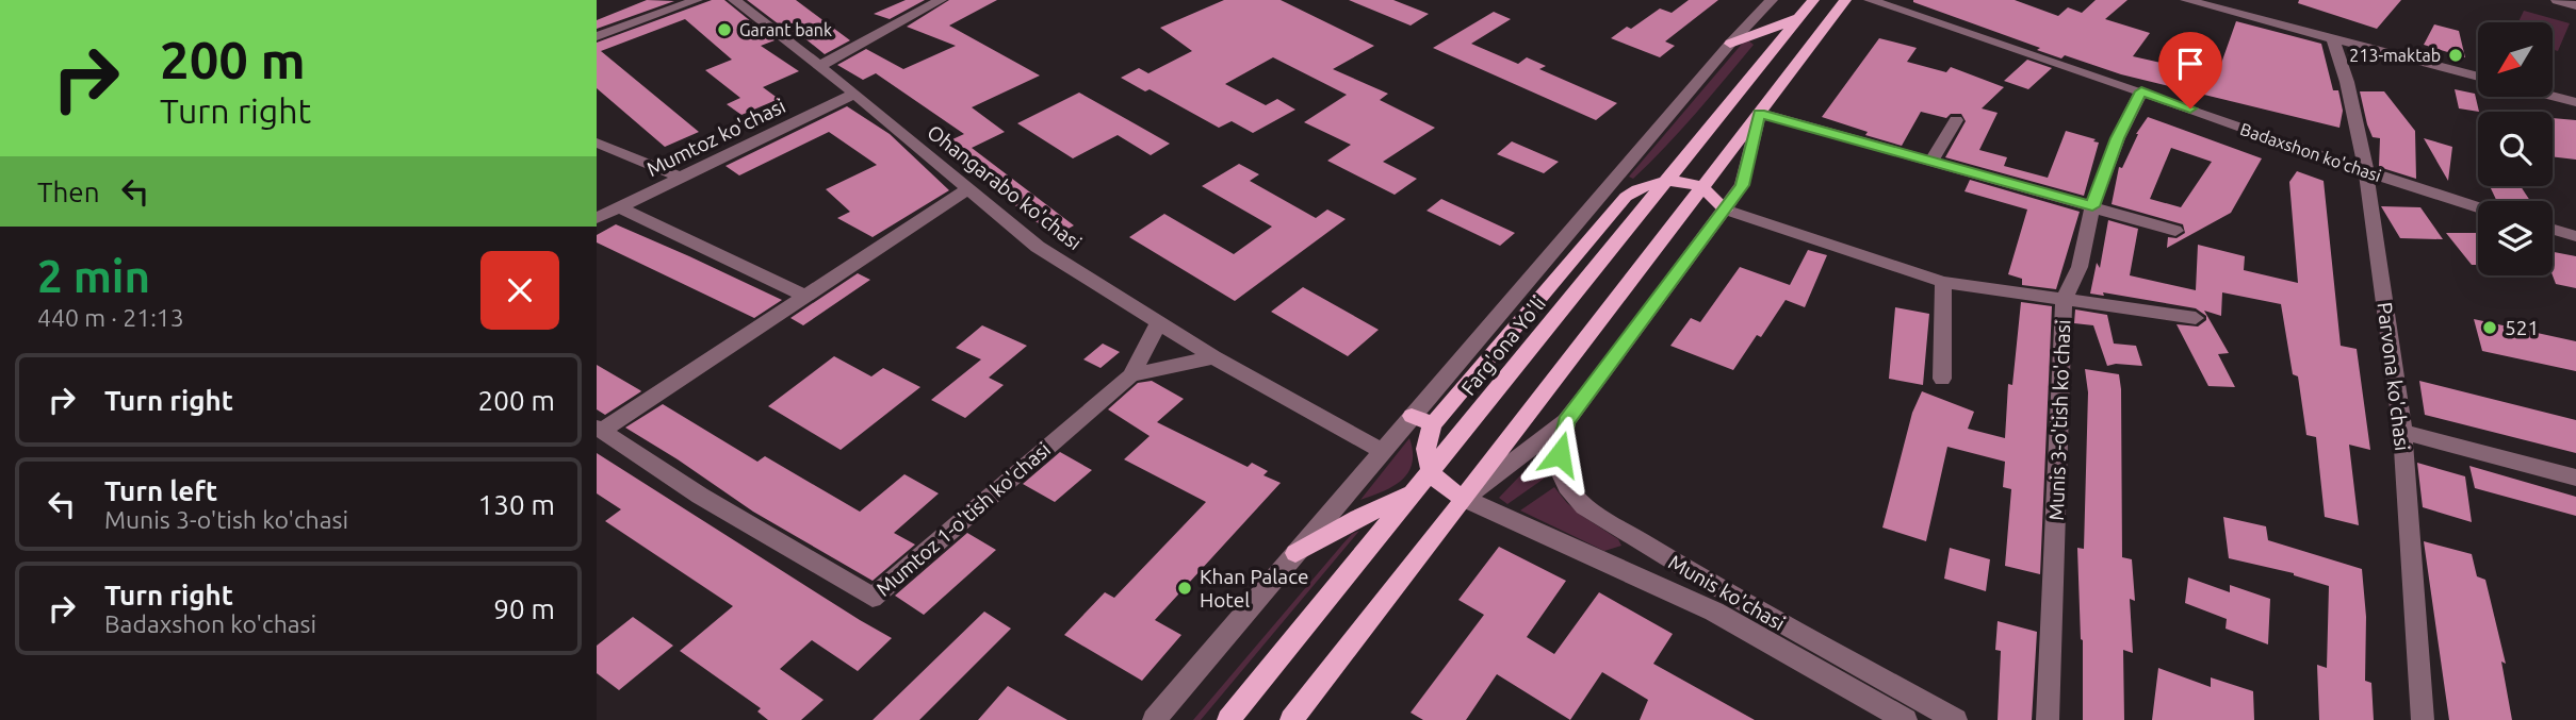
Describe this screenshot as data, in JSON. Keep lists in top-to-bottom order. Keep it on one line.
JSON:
{"streets":{"main road":["Farg'ona Yo'li"],"street":["Mumtoz ko'chasi","Badaxshon ko'chasi","Ohangarabo ko'chasi","Parvona ko'chasi","Munis 3-o'tish ko'chasi","Mumtoz 1-o'tish ko'chasi","Munis ko'chasi"]},"crossings":[["Mumtoz ko'chasi","Ohangarabo ko'chasi"],["Badaxshon ko'chasi","Parvona ko'chasi"],["Badaxshon ko'chasi","Munis 3-o'tish ko'chasi"],["Ohangarabo ko'chasi","Mumtoz 1-o'tish ko'chasi"]],"places":["Garant bank","213-maktab","521","Khan Palace Hotel"],"north":"bottom left","page":{"turn":["200 m","Turn right"],"then":"Then","heading":["2 min","440 m · 21:13"],"list":[{"name":"Turn right","value":"200 m"},{"name":"Turn left","note":"Munis 3-o'tish ko'chasi","value":"130 m"},{"name":"Turn right","note":"Badaxshon ko'chasi","value":"90 m"}]}}
